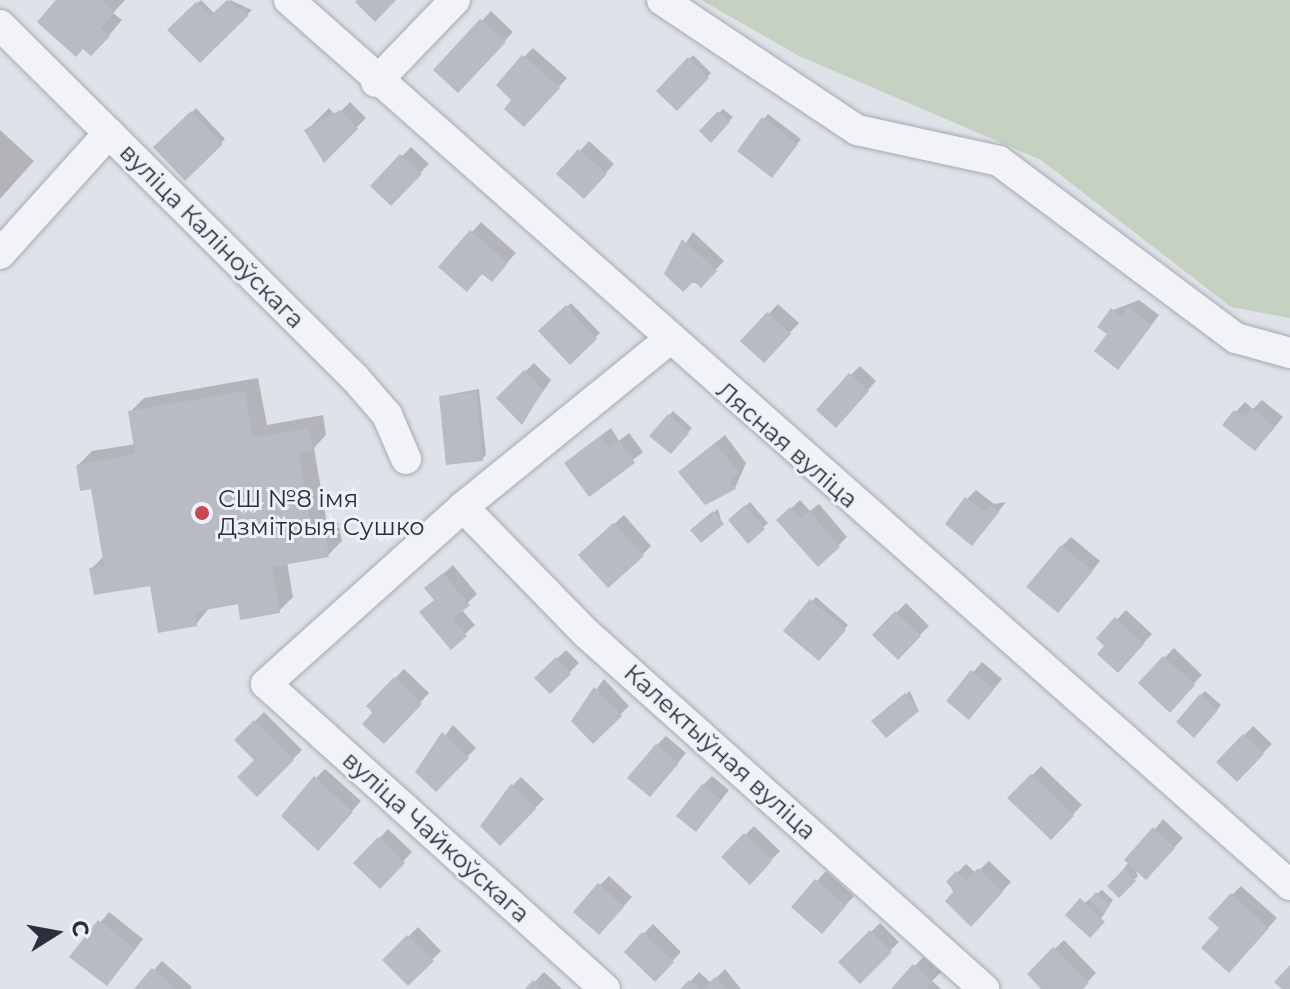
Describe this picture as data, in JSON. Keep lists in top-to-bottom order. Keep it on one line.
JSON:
{"streets":{"street":["вуліца Каліноўскага","Лясная вуліца","Калектыўная вуліца","вуліца Чайкоўскага"]},"crossings":[["Калектыўная вуліца","вуліца Чайкоўскага"]],"places":["СШ №8 імя Дзмітрыя Сушко"],"north":"right"}
